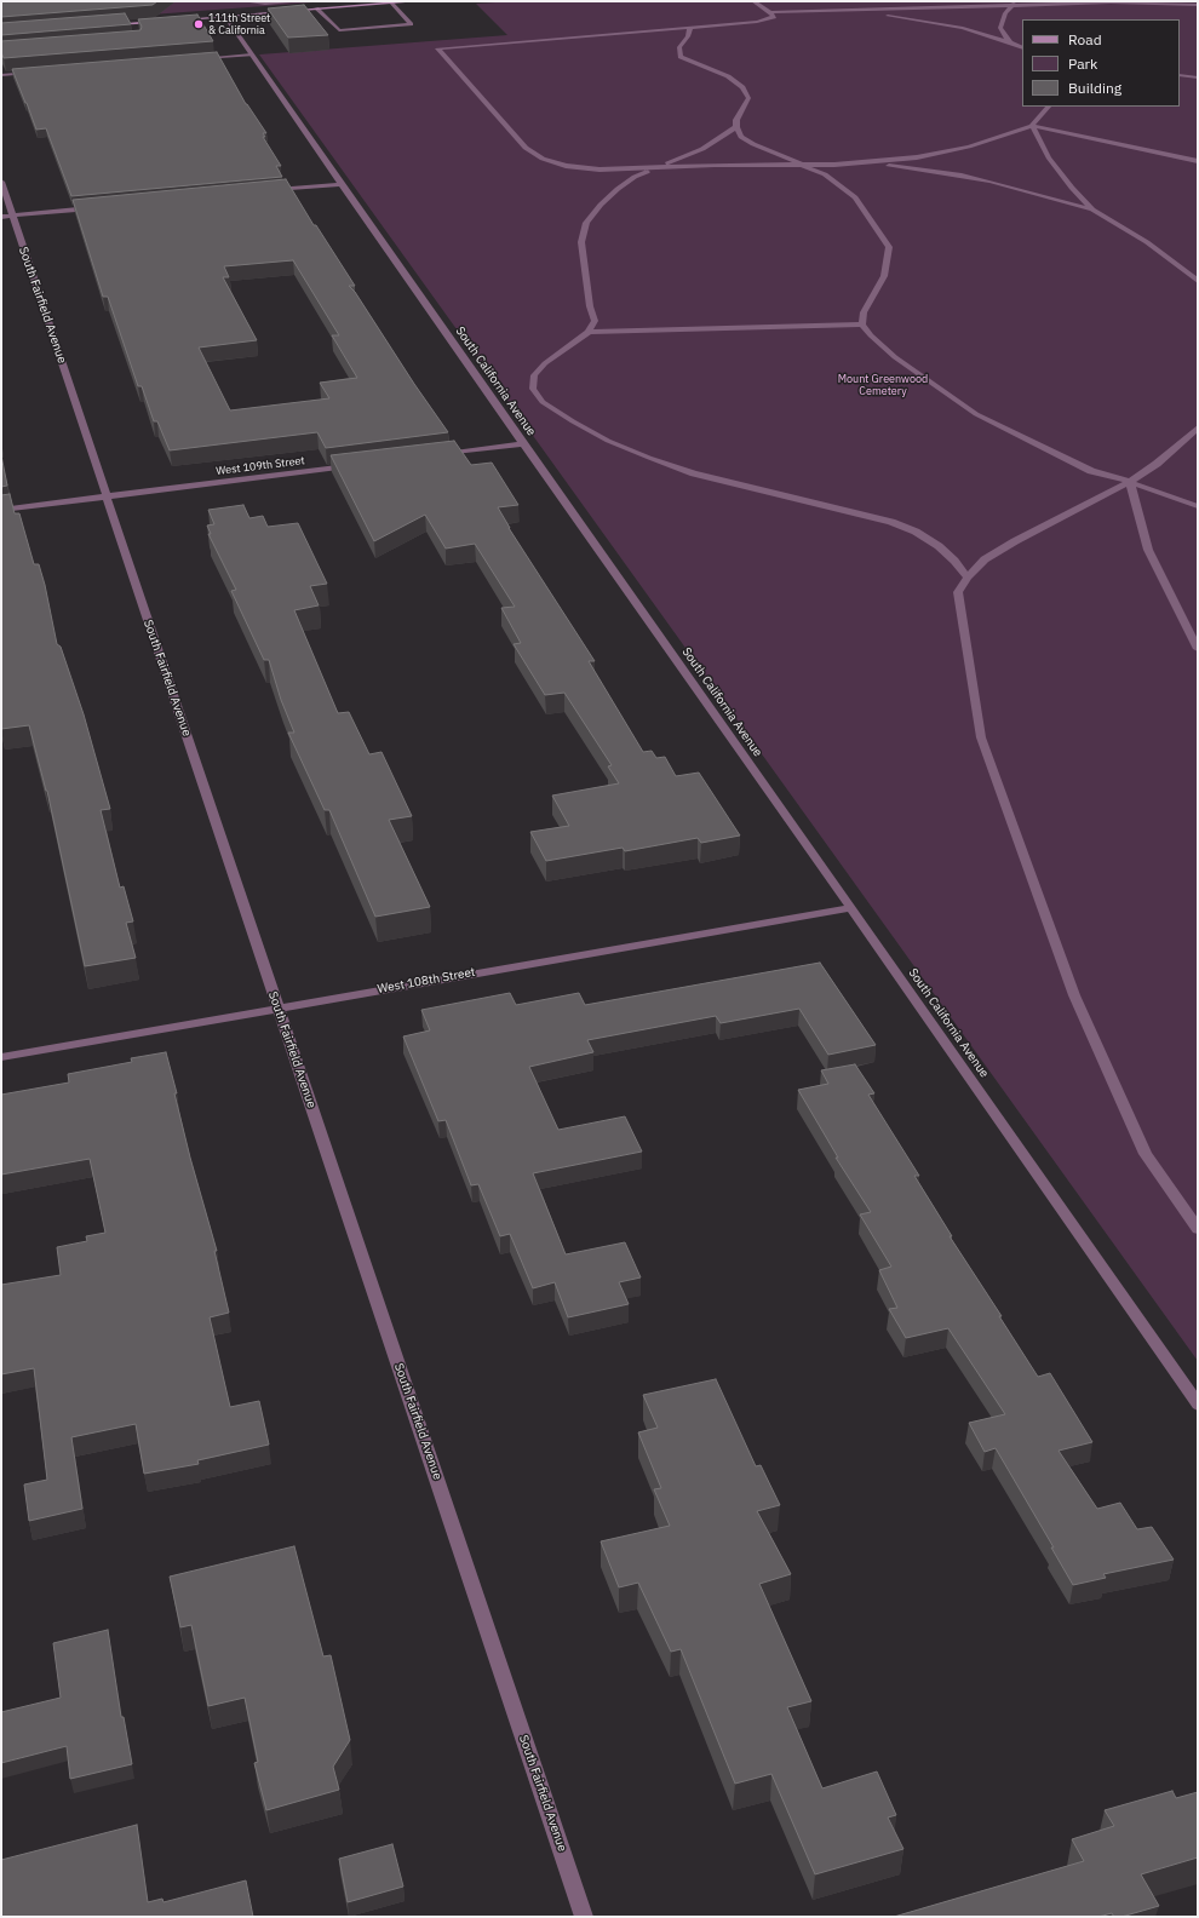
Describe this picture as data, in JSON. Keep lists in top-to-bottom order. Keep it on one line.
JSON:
{"streets":{"street":["South Fairfield Avenue","South California Avenue","West 109th Street","West 108th Street"]},"crossings":[["South Fairfield Avenue","West 109th Street"],["South Fairfield Avenue","West 108th Street"],["South California Avenue","West 108th Street"]],"parks":["Mount Greenwood Cemetery"],"places":["111th Street & California"],"legend":["Road","Park","Building"]}
